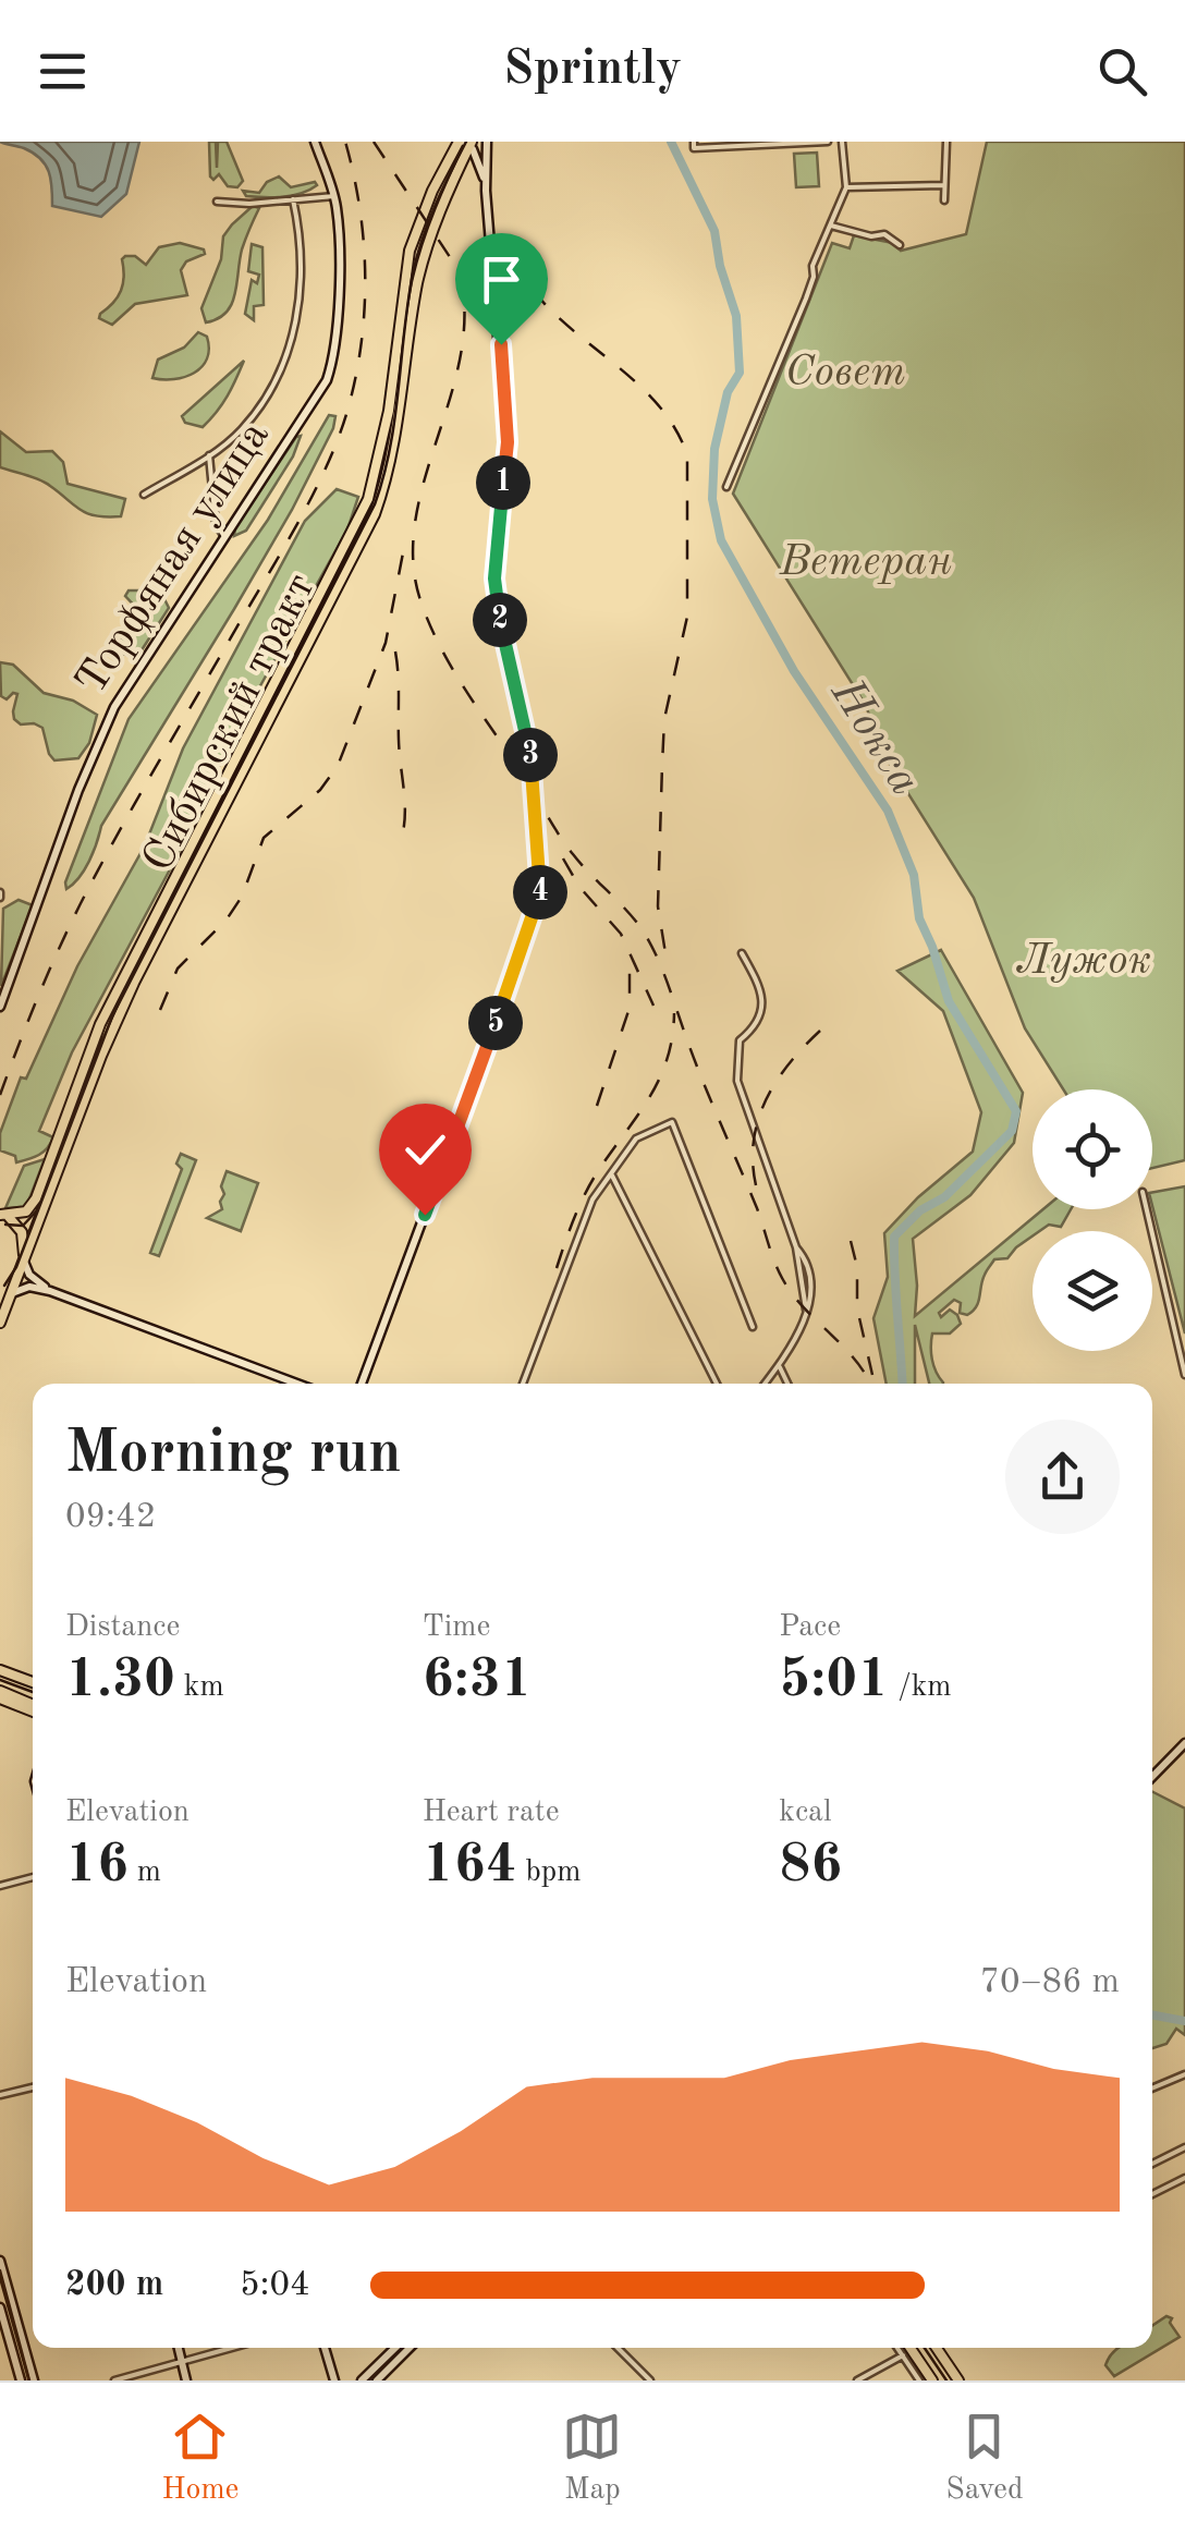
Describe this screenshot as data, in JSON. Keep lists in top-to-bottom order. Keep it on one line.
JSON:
{"streets":{"main road":["Сибирский тракт"],"street":["Торфяная улица"]},"water":["Нокса"],"parks":["Совет","Ветеран","Лужок"],"page":{"header":"Sprintly","pins":["1","2","3","4","5"],"heading":["Morning run","09:42"],"stats":[["Distance","1.30 km"],["Time","6:31"],["Pace","5:01 /km"],["Elevation","16 m"],["Heart rate","164 bpm"],["kcal","86"]],"chart":["Elevation","70–86 m"],"list":[{"name":"200 m","note":"5:04"}],"tabs":["Home","Map","Saved"]}}
